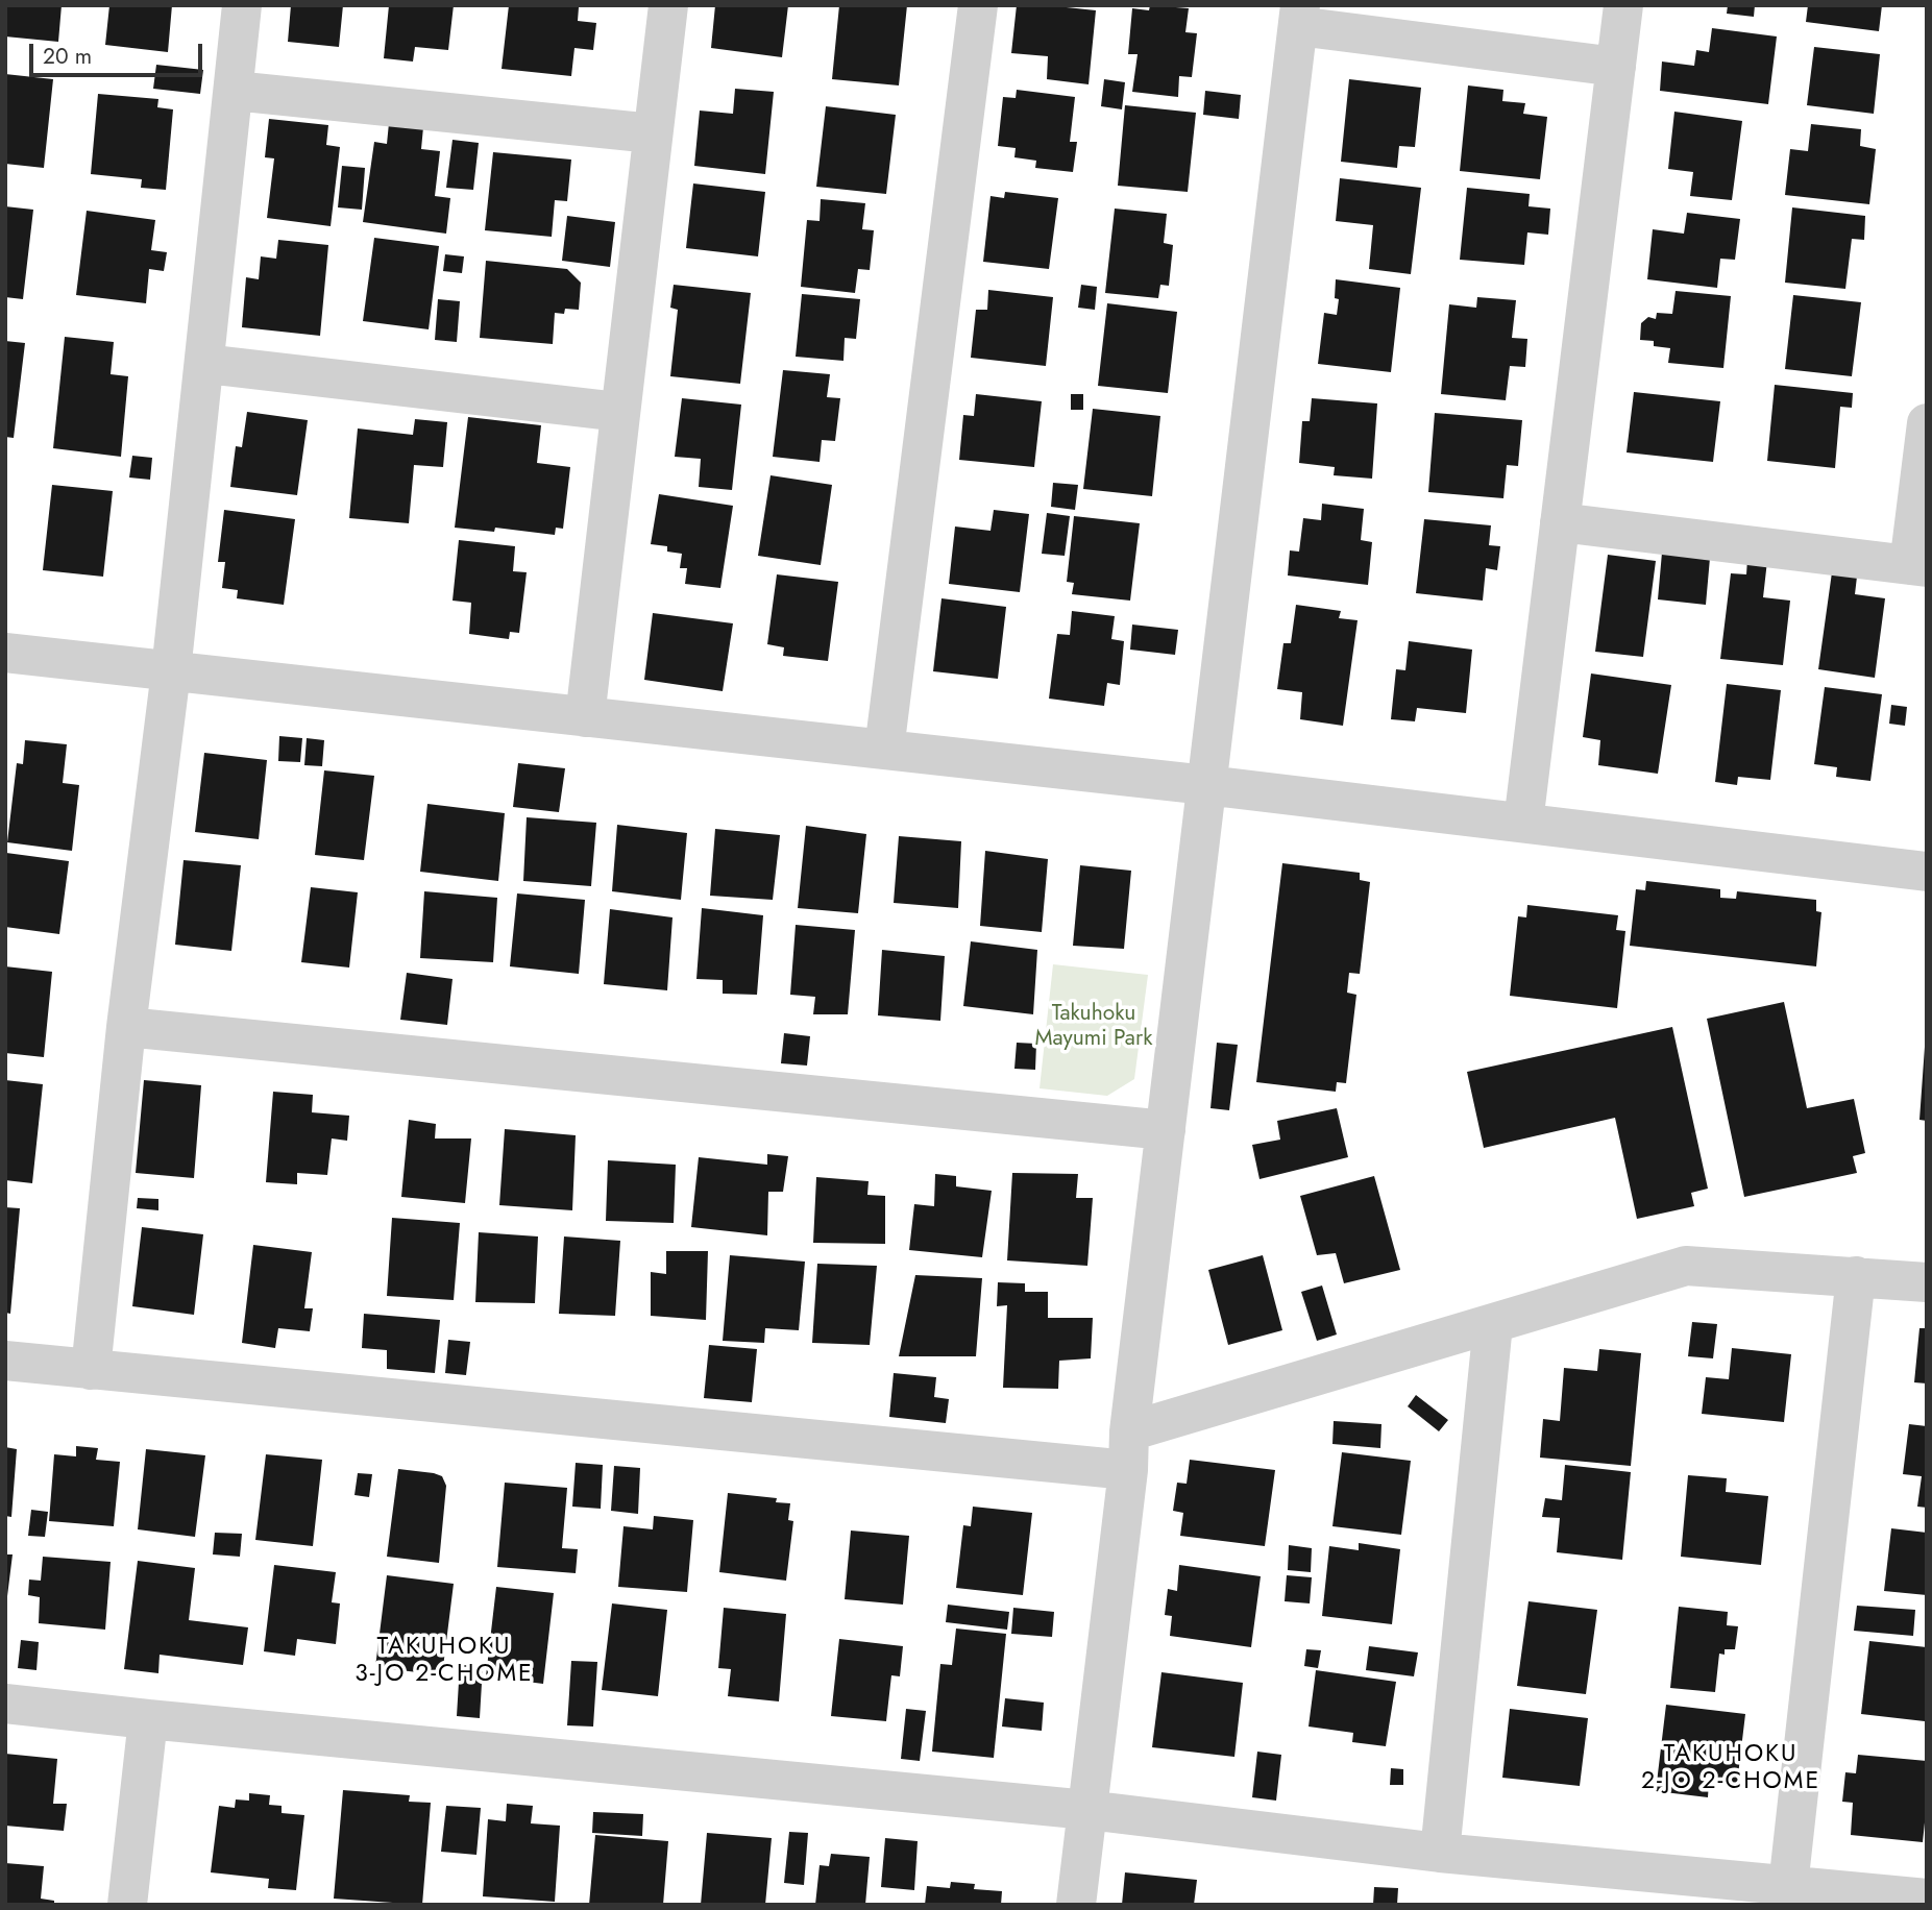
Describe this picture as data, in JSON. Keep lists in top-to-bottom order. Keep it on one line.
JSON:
{"districts":["TAKUHOKU 3-JO 2-CHOME","TAKUHOKU 2-JO 2-CHOME"],"parks":["Takuhoku Mayumi Park"],"scale_bar":"20 m"}
